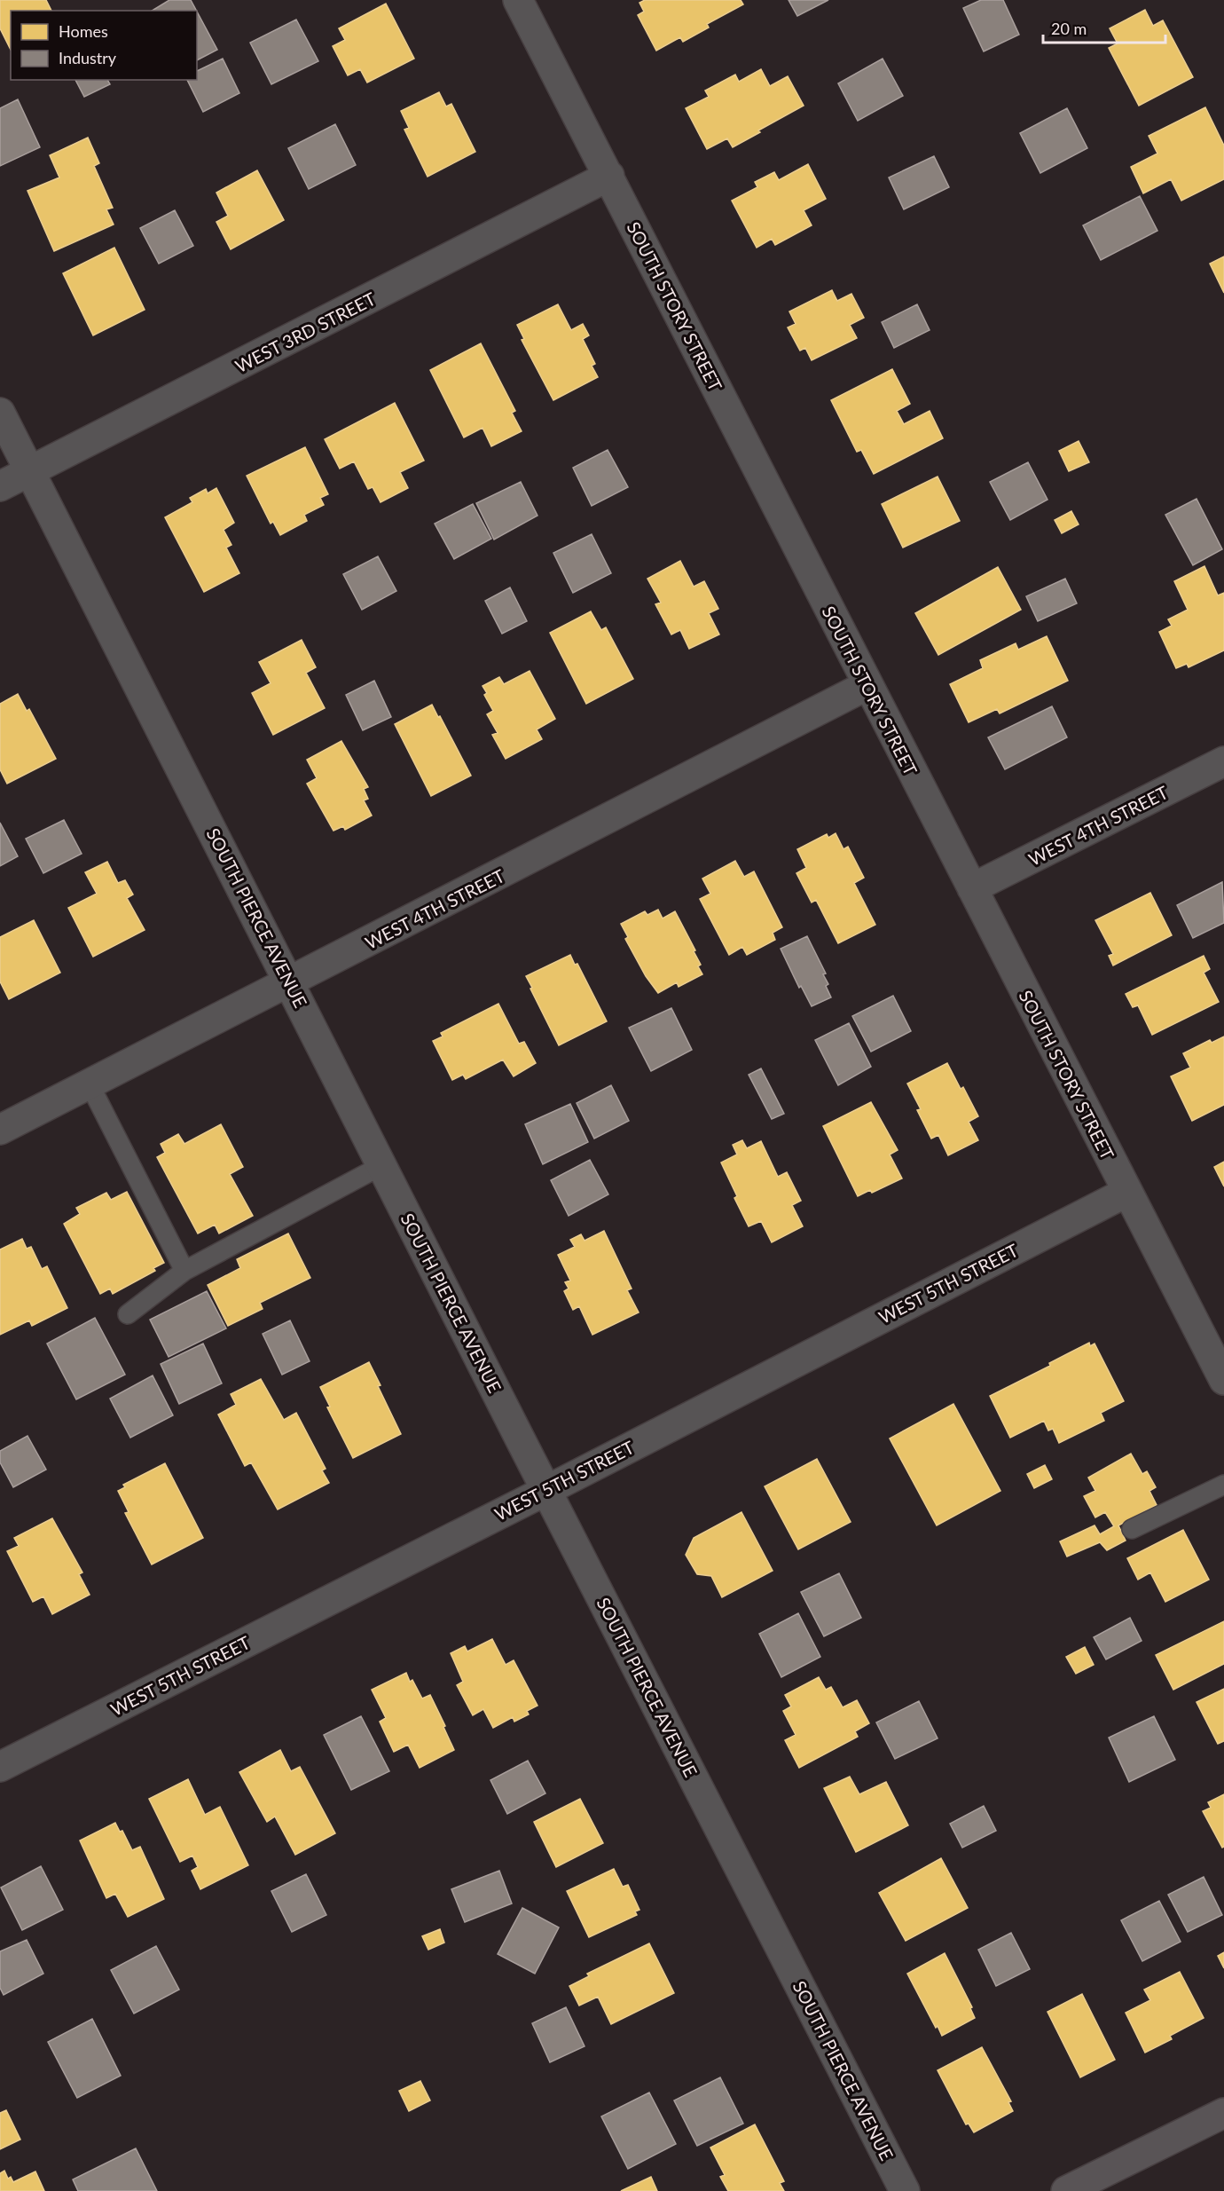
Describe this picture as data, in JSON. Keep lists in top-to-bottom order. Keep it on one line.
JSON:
{"streets":{"street":["SOUTH STORY STREET","WEST 3RD STREET","WEST 4TH STREET","SOUTH PIERCE AVENUE","WEST 5TH STREET"]},"crossings":[["SOUTH STORY STREET","WEST 3RD STREET"],["SOUTH STORY STREET","WEST 4TH STREET"],["SOUTH STORY STREET","WEST 5TH STREET"],["WEST 3RD STREET","SOUTH PIERCE AVENUE"],["WEST 4TH STREET","SOUTH PIERCE AVENUE"],["SOUTH PIERCE AVENUE","WEST 5TH STREET"]],"legend":["Homes","Industry"],"scale_bar":"20 m"}
